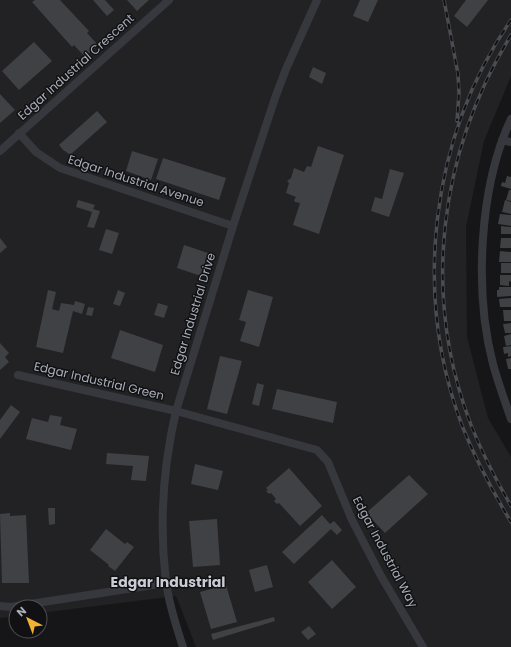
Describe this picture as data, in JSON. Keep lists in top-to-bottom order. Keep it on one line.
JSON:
{"streets":{"street":["Edgar Industrial Crescent","Edgar Industrial Avenue","Edgar Industrial Drive","Edgar Industrial Green","Edgar Industrial Way"]},"crossings":[["Edgar Industrial Crescent","Edgar Industrial Avenue"],["Edgar Industrial Avenue","Edgar Industrial Drive"],["Edgar Industrial Drive","Edgar Industrial Green"],["Edgar Industrial Drive","Edgar Industrial Way"],["Edgar Industrial Green","Edgar Industrial Way"]],"districts":["Edgar Industrial"],"north":"top left"}
